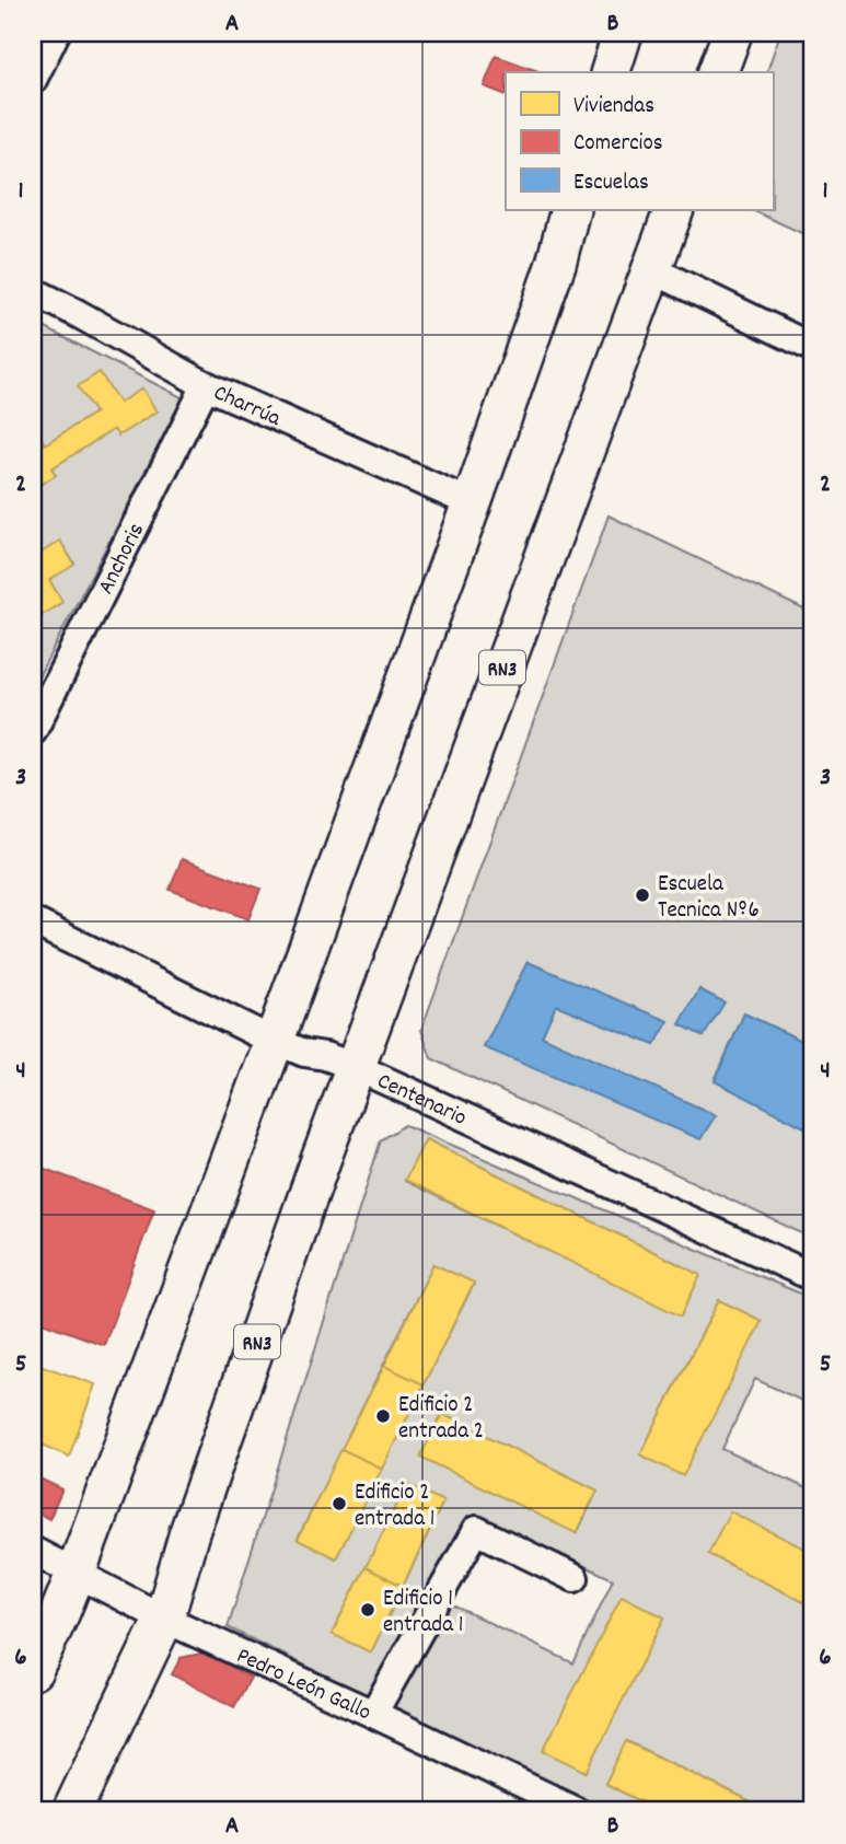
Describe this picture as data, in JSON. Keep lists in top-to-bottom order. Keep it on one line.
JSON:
{"streets":{"highway":["RN3"],"street":["Charrúa","Anchoris","Centenario","Pedro León Gallo"]},"crossings":[["Charrúa","Anchoris"],["RN3","Centenario"],["RN3","Pedro León Gallo"]],"places":["Escuela Tecnica Nº6","Edificio 2 entrada 2","Edificio 2 entrada 1","Edificio 1 entrada 1"],"legend":["Viviendas","Comercios","Escuelas"],"grid":{"columns":["A","B"],"rows":["1","2","3","4","5","6"]}}
